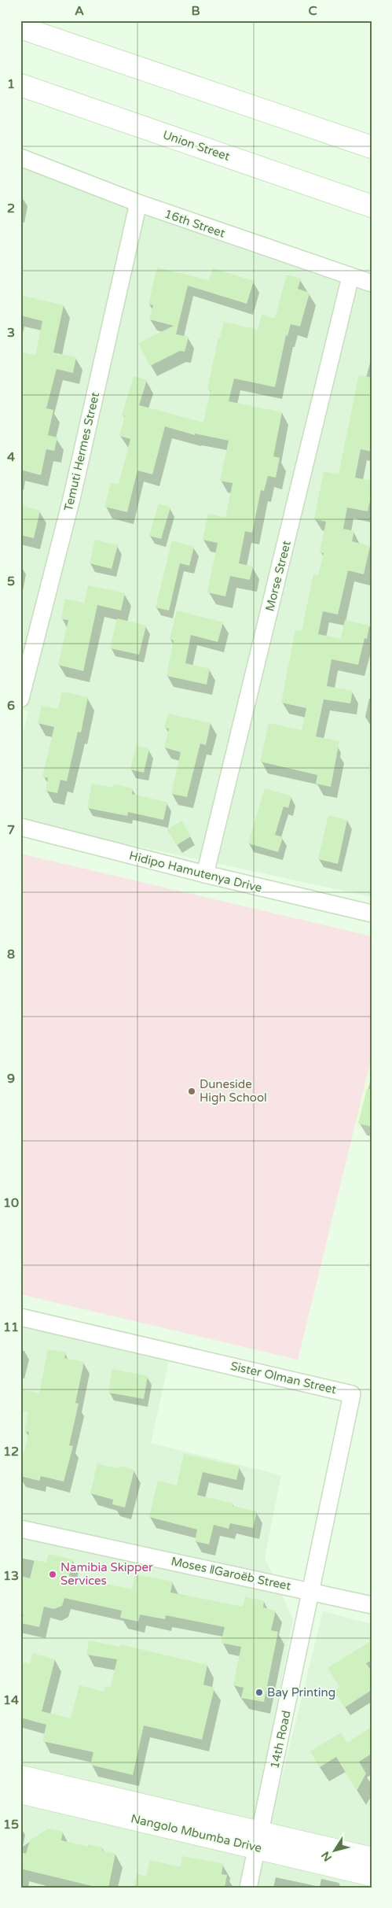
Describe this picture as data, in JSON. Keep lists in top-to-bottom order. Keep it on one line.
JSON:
{"streets":{"main road":["Union Street","Nangolo Mbumba Drive"],"street":["16th Street","Temuti Hermes Street","Morse Street","Hidipo Hamutenya Drive","Sister Olman Street","Moses ǁGaroëb Street","14th Road"]},"crossings":[["16th Street","Temuti Hermes Street"],["16th Street","Morse Street"],["Morse Street","Hidipo Hamutenya Drive"],["Sister Olman Street","Moses ǁGaroëb Street"],["Sister Olman Street","14th Road"],["Moses ǁGaroëb Street","14th Road"],["14th Road","Nangolo Mbumba Drive"]],"places":["Duneside High School","Namibia Skipper Services","Bay Printing"],"north":"bottom left","grid":{"columns":["A","B","C"],"rows":["1","2","3","4","5","6","7","8","9","10","11","12","13","14","15"]}}
